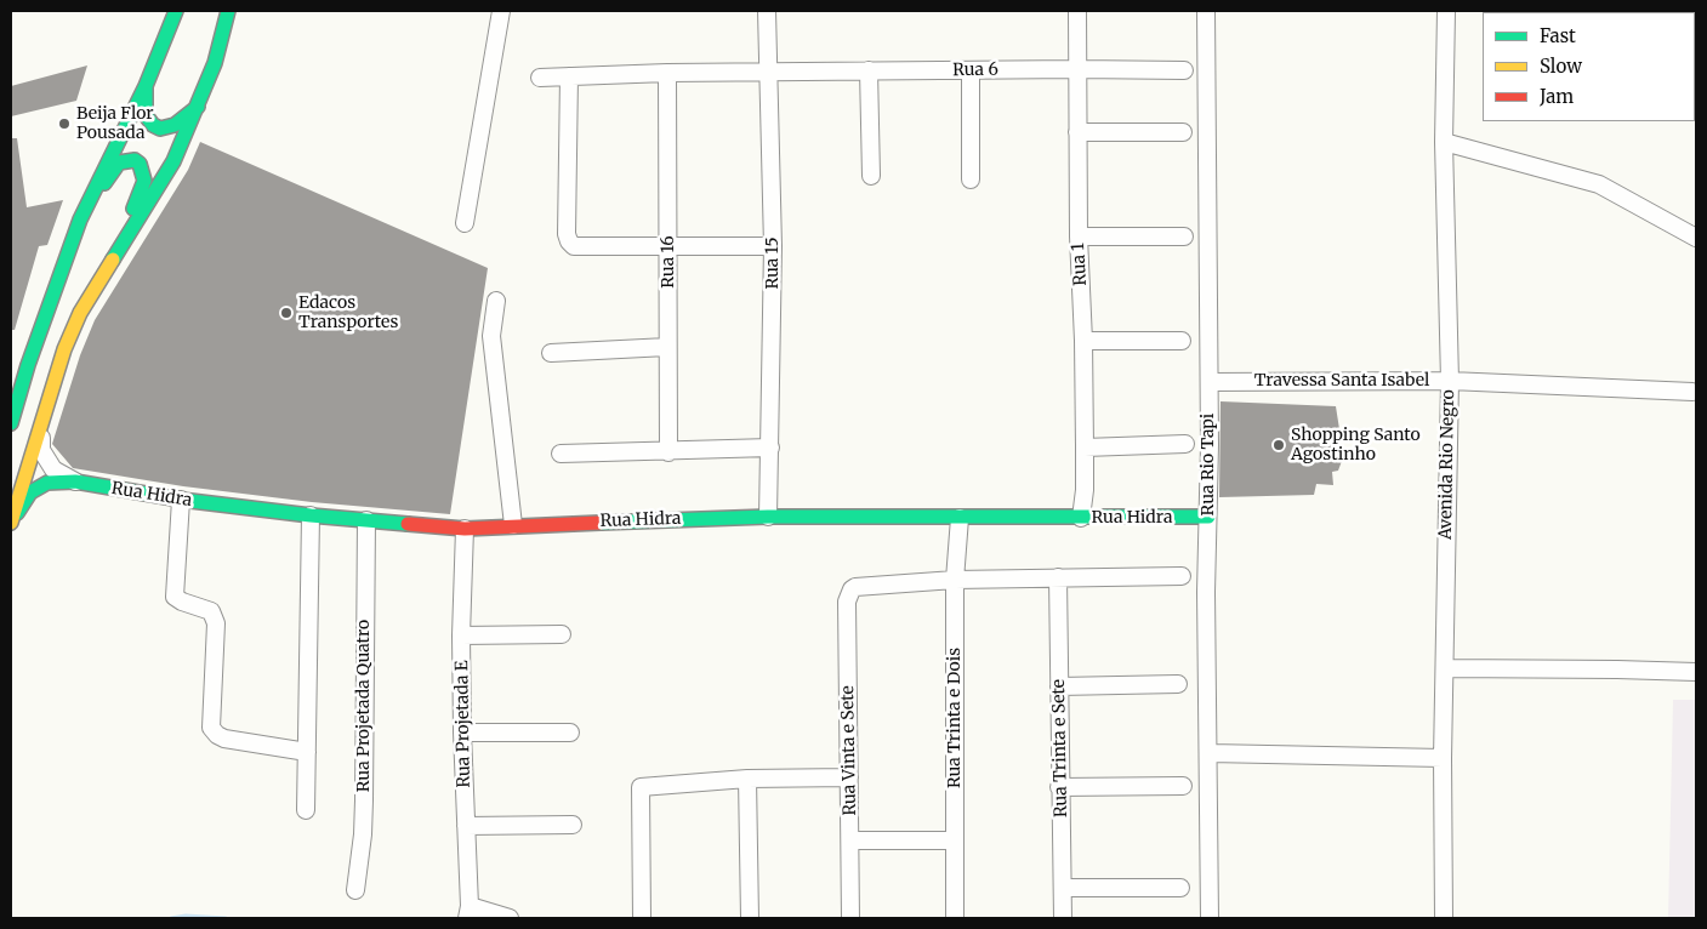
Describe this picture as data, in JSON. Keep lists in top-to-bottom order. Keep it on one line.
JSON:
{"streets":{"main road":["Rua Hidra"],"street":["Rua 6","Rua 16","Rua 15","Rua 1","Travessa Santa Isabel","Rua Rio Tapi","Avenida Rio Negro","Rua Projetada Quatro","Rua Trinta e Dois","Rua Projetada E","Rua Trinta e Sete","Rua Vinta e Sete"]},"crossings":[["Rua 6","Rua 16"],["Rua 6","Rua 15"],["Rua 6","Rua 1"],["Rua 15","Rua Hidra"],["Rua 1","Rua Hidra"],["Travessa Santa Isabel","Rua Rio Tapi"],["Travessa Santa Isabel","Avenida Rio Negro"],["Rua Rio Tapi","Rua Hidra"],["Rua Hidra","Rua Projetada Quatro"],["Rua Hidra","Rua Trinta e Dois"],["Rua Hidra","Rua Projetada E"],["Rua Trinta e Dois","Rua Vinta e Sete"]],"places":["Beija Flor Pousada","Edacos Transportes","Shopping Santo Agostinho"],"legend":["Fast","Slow","Jam"]}
